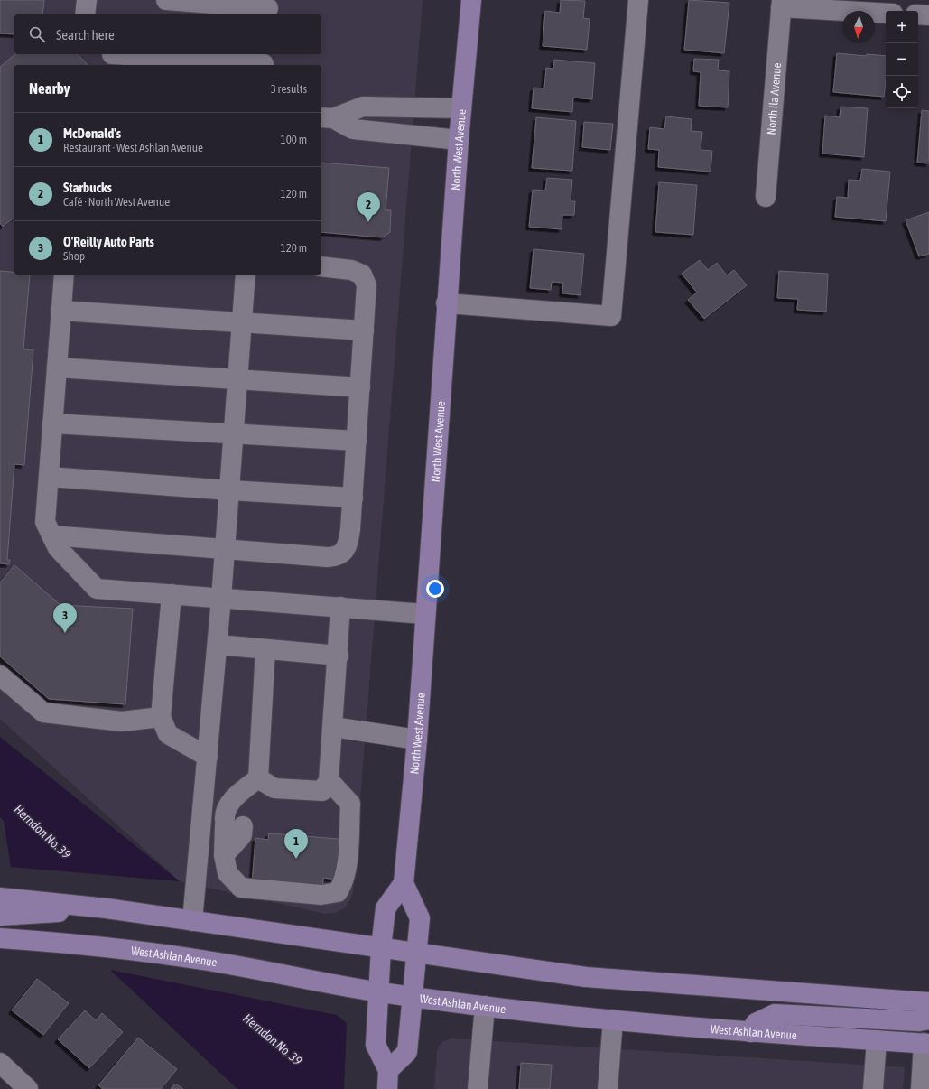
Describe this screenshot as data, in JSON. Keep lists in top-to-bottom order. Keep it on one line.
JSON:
{"streets":{"main road":["North West Avenue","West Ashlan Avenue"],"street":["North Ila Avenue"]},"crossings":[["North West Avenue","West Ashlan Avenue"]],"water":["Herndon No. 39"],"north":"bottom","page":{"map_buttons":["+","−"],"search":"Search here","heading":["Nearby","3 results"],"list":[{"mark":"1","name":"McDonald's","note":"Restaurant · West Ashlan Avenue","value":"100 m"},{"mark":"2","name":"Starbucks","note":"Café · North West Avenue","value":"120 m"},{"mark":"3","name":"O'Reilly Auto Parts","note":"Shop","value":"120 m"}],"pins":["2","3","1"]}}
